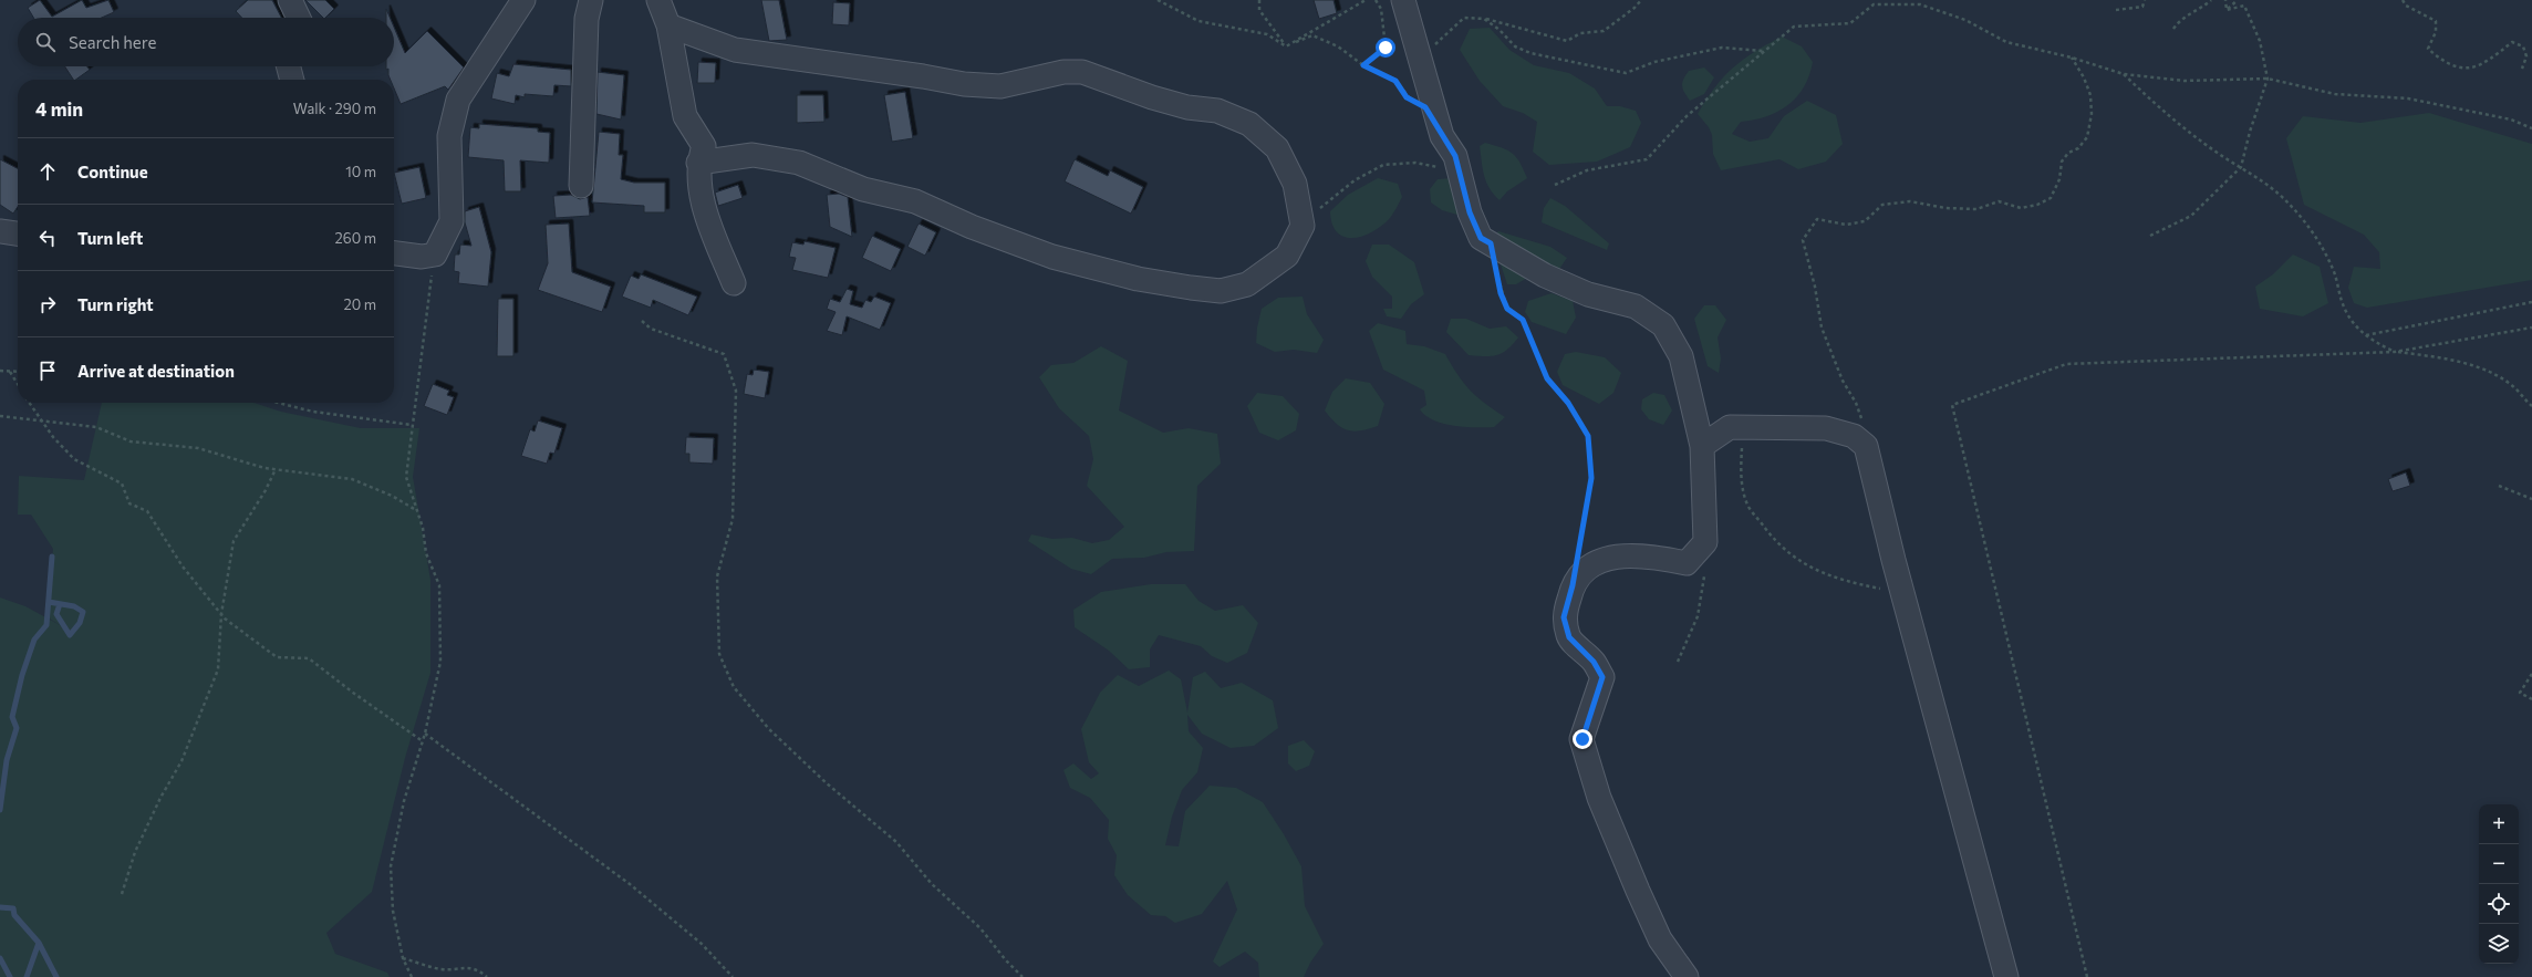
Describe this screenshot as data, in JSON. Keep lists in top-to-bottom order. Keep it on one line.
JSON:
{"page":{"search":"Search here","heading":["4 min","Walk · 290 m"],"list":[["Continue","10 m"],["Turn left","260 m"],["Turn right","20 m"],"Arrive at destination"],"map_buttons":["+","−"]}}
